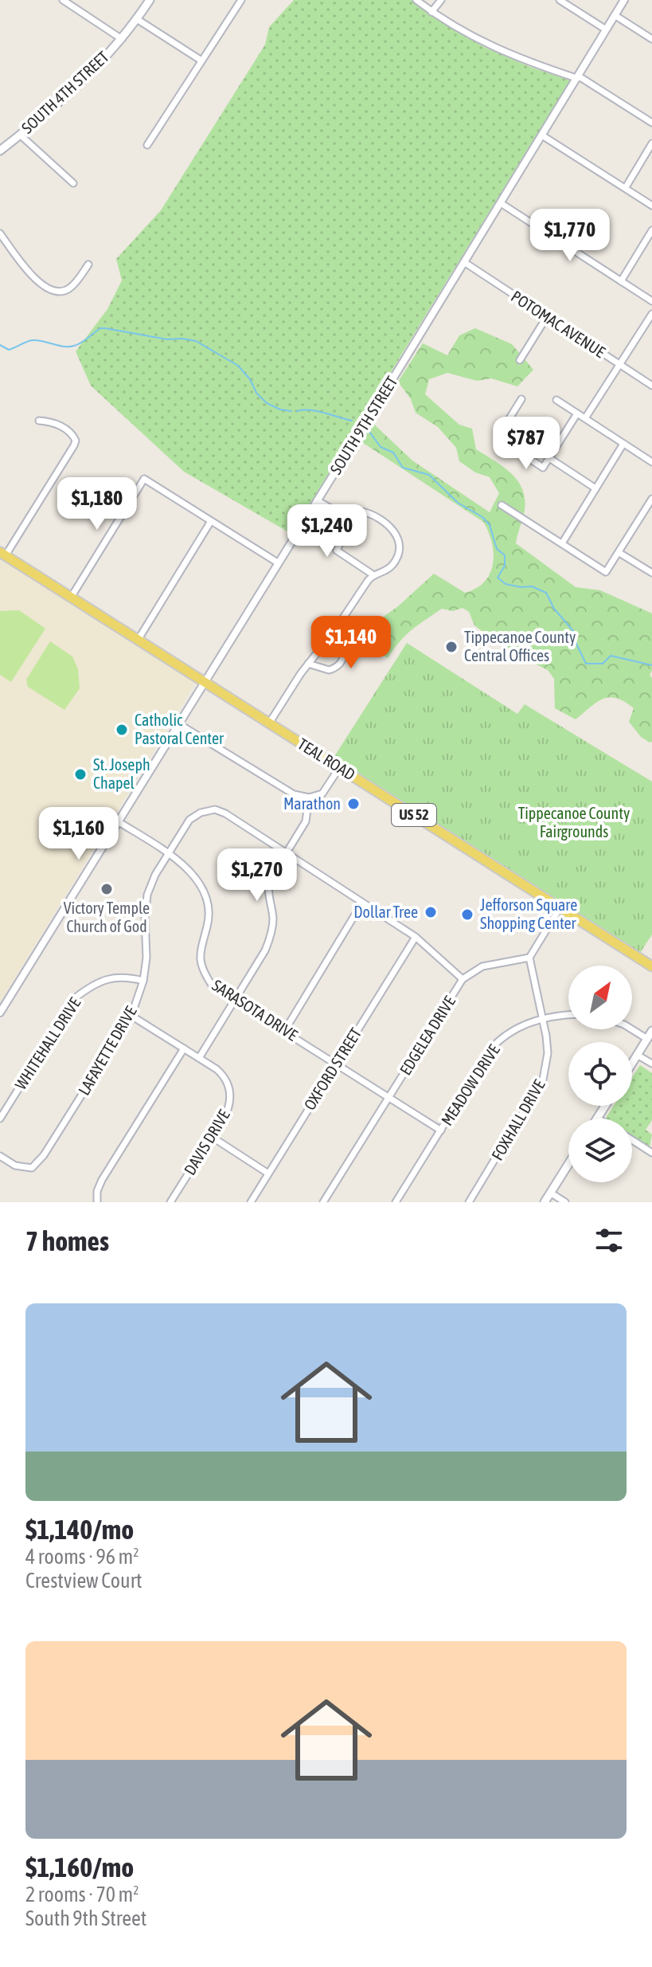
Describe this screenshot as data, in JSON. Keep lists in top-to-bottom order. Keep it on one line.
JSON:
{"streets":{"main road":["SOUTH 4TH STREET","TEAL ROAD","US 52"],"street":["POTOMAC AVENUE","SOUTH 9TH STREET","SARASOTA DRIVE","EDGELEA DRIVE","WHITEHALL DRIVE","LAFAYETTE DRIVE","OXFORD STREET","MEADOW DRIVE","FOXHALL DRIVE","DAVIS DRIVE"]},"crossings":[["POTOMAC AVENUE","SOUTH 9TH STREET"],["SOUTH 9TH STREET","TEAL ROAD"],["SOUTH 9TH STREET","SARASOTA DRIVE"],["SARASOTA DRIVE","EDGELEA DRIVE"],["SARASOTA DRIVE","LAFAYETTE DRIVE"],["SARASOTA DRIVE","OXFORD STREET"],["SARASOTA DRIVE","MEADOW DRIVE"],["EDGELEA DRIVE","FOXHALL DRIVE"],["WHITEHALL DRIVE","LAFAYETTE DRIVE"],["LAFAYETTE DRIVE","DAVIS DRIVE"],["MEADOW DRIVE","FOXHALL DRIVE"]],"parks":["Tippecanoe County Fairgrounds"],"places":["Tippecanoe County Central Offices","Catholic Pastoral Center","St. Joseph Chapel","Marathon","Victory Temple Church of God","Dollar Tree","Jefforson Square Shopping Center"],"north":"top right","page":{"price":["$1,770","$787","$1,180","$1,240","$1,140","$1,160","$1,270"],"heading":"7 homes","list":[{"name":"$1,140/mo","note":"4 rooms · 96 m² · Crestview Court"},{"name":"$1,160/mo","note":"2 rooms · 70 m² · South 9th Street"}]}}
